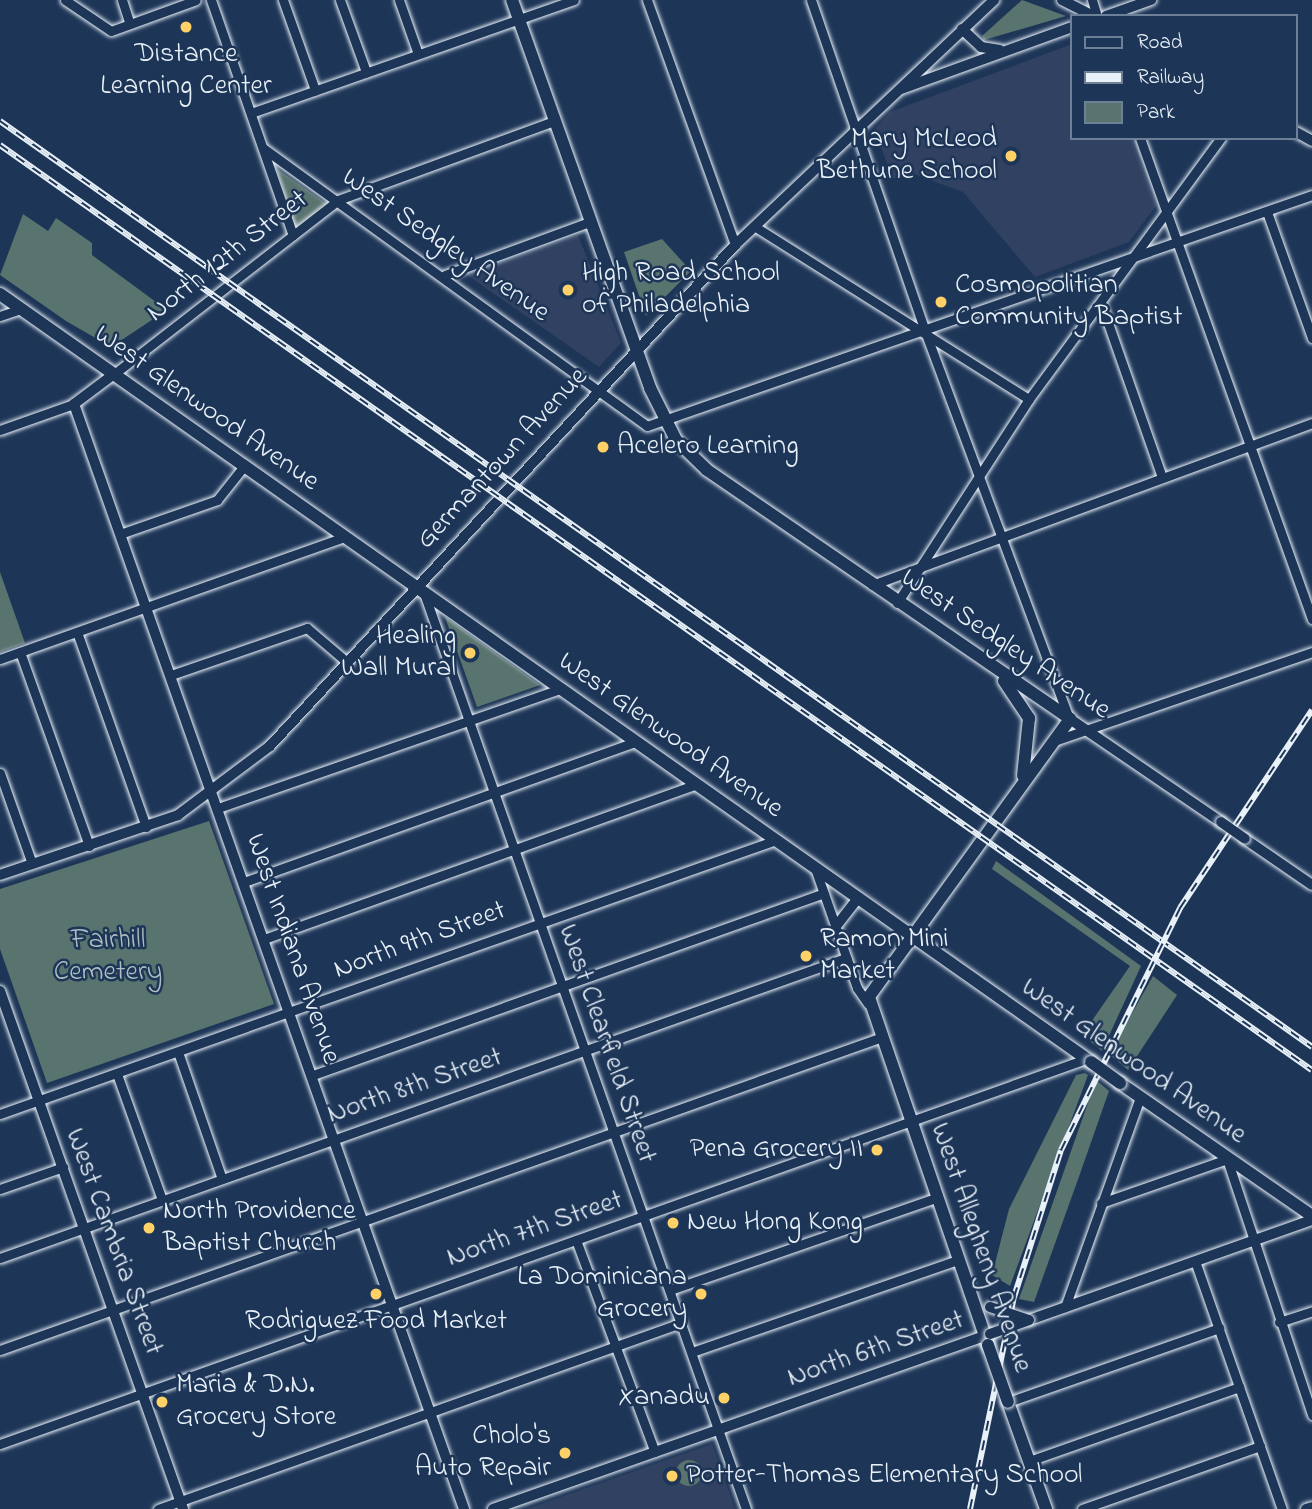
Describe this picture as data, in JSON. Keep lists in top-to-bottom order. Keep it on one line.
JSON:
{"streets":{"main road":["West Sedgley Avenue","West Glenwood Avenue","West Allegheny Avenue"],"street":["North 12th Street","Germantown Avenue","North 9th Street","West Indiana Avenue","West Clearfield Street","North 8th Street","North 7th Street","West Cambria Street","North 6th Street"]},"crossings":[["West Sedgley Avenue","North 12th Street"],["West Sedgley Avenue","Germantown Avenue"],["North 12th Street","West Glenwood Avenue"],["North 12th Street","West Indiana Avenue"],["West Glenwood Avenue","Germantown Avenue"],["West Glenwood Avenue","North 9th Street"],["West Glenwood Avenue","West Clearfield Street"],["West Glenwood Avenue","North 7th Street"],["West Glenwood Avenue","West Allegheny Avenue"],["West Glenwood Avenue","North 6th Street"],["Germantown Avenue","West Indiana Avenue"],["Germantown Avenue","West Clearfield Street"],["North 9th Street","West Indiana Avenue"],["North 9th Street","West Clearfield Street"],["North 9th Street","West Cambria Street"],["West Indiana Avenue","North 8th Street"],["West Indiana Avenue","North 7th Street"],["West Clearfield Street","North 8th Street"],["West Clearfield Street","North 7th Street"],["West Clearfield Street","North 6th Street"],["North 8th Street","West Cambria Street"],["North 8th Street","West Allegheny Avenue"],["North 7th Street","West Cambria Street"],["North 7th Street","West Allegheny Avenue"],["West Allegheny Avenue","North 6th Street"]],"parks":["Fairhill Cemetery"],"places":["Distance Learning Center","Mary McLeod Bethune School","High Road School of Philadelphia","Cosmopolitian Community Baptist","Acelero Learning","Healing Wall Mural","Ramon Mini Market","Pena Grocery II","New Hong Kong","North Providence Baptist Church","Rodriguez Food Market","La Dominicana Grocery","Xanadu","Maria & D.N. Grocery Store","Cholo's Auto Repair","Potter-Thomas Elementary School"],"legend":["Road","Railway","Park"]}
